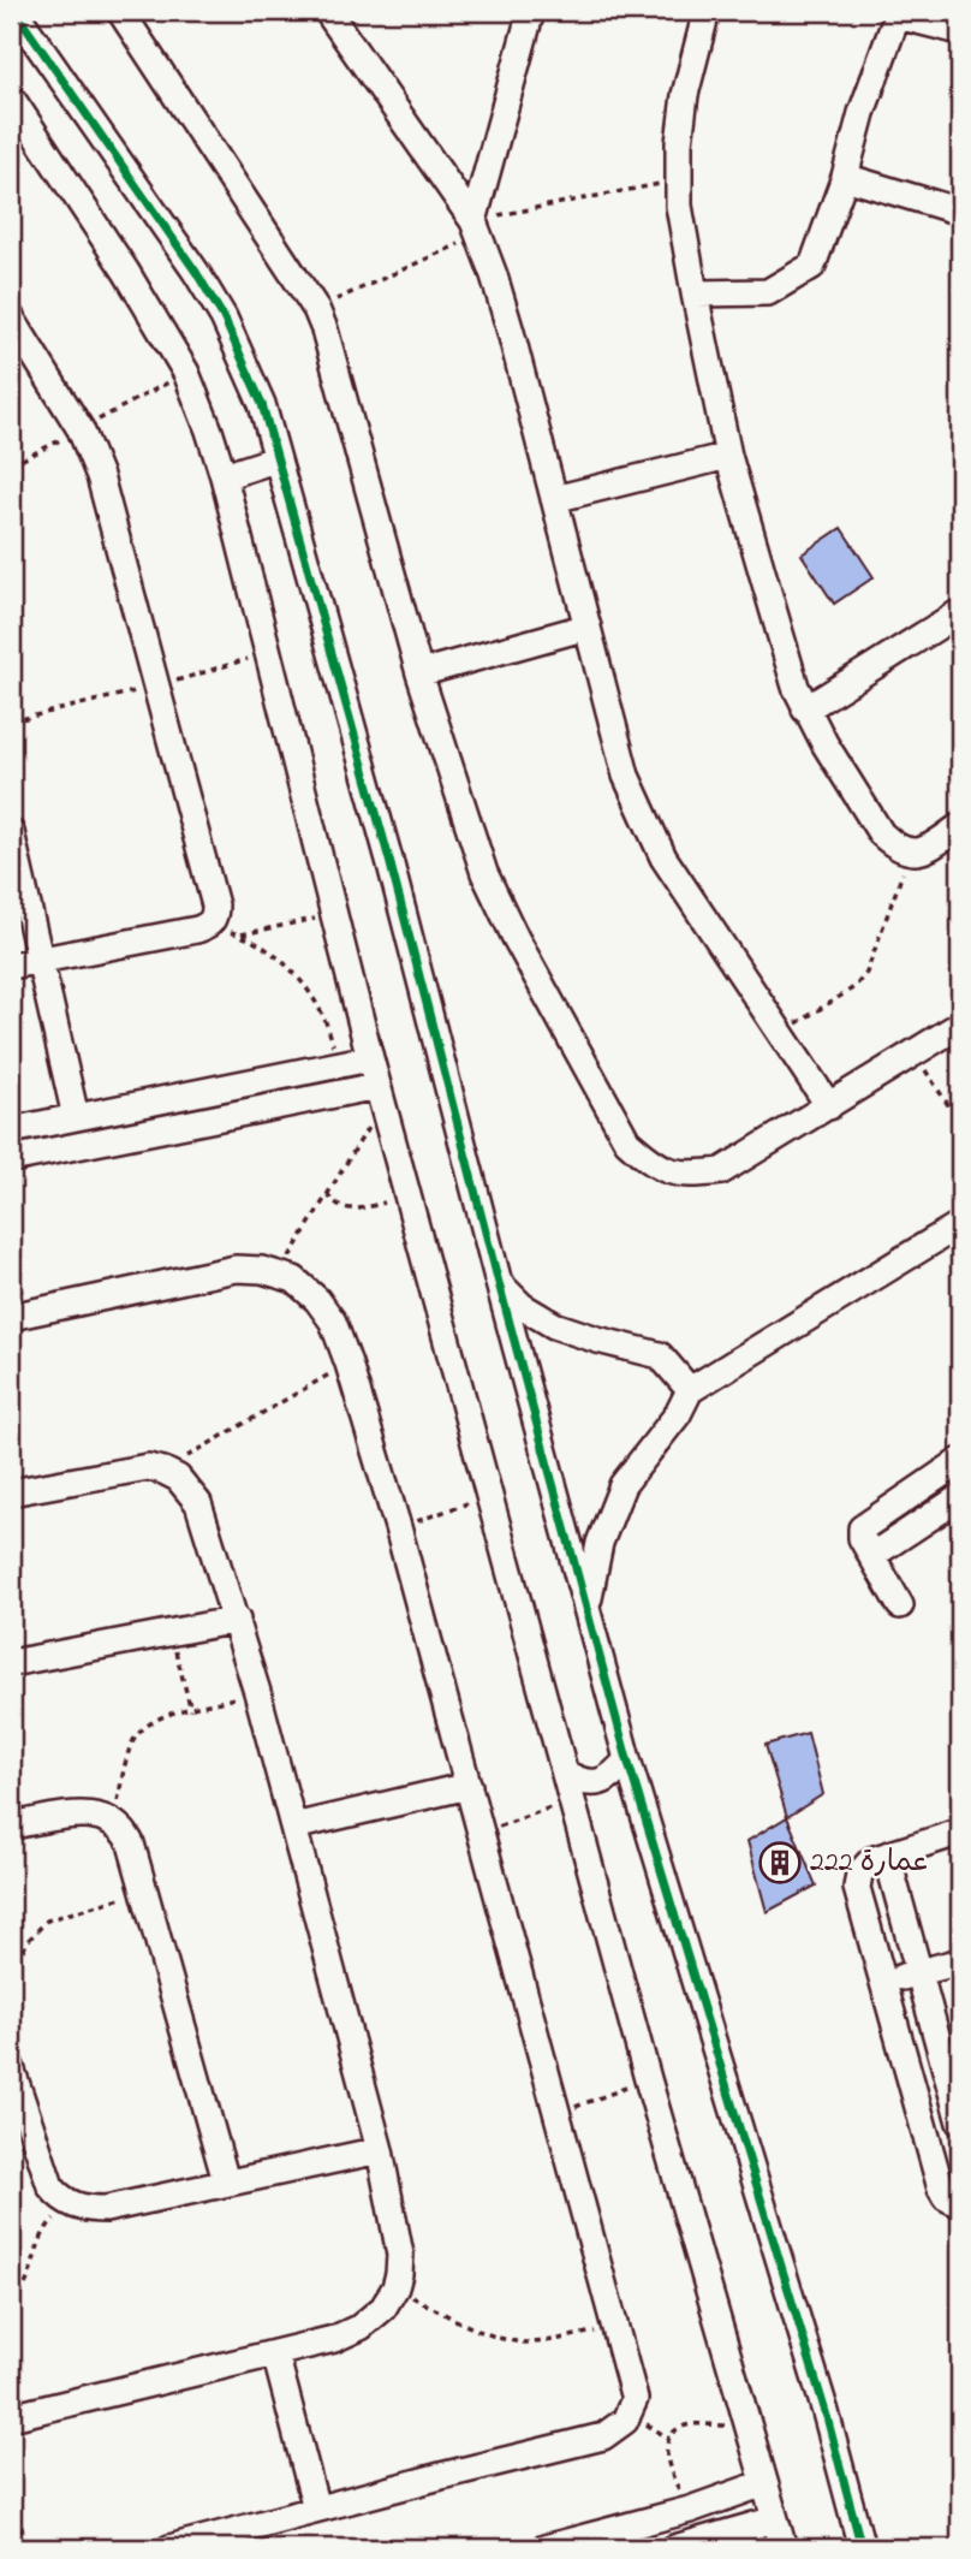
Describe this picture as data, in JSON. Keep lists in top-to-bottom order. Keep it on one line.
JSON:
{"places":{"building":["عمارة 222"]}}
